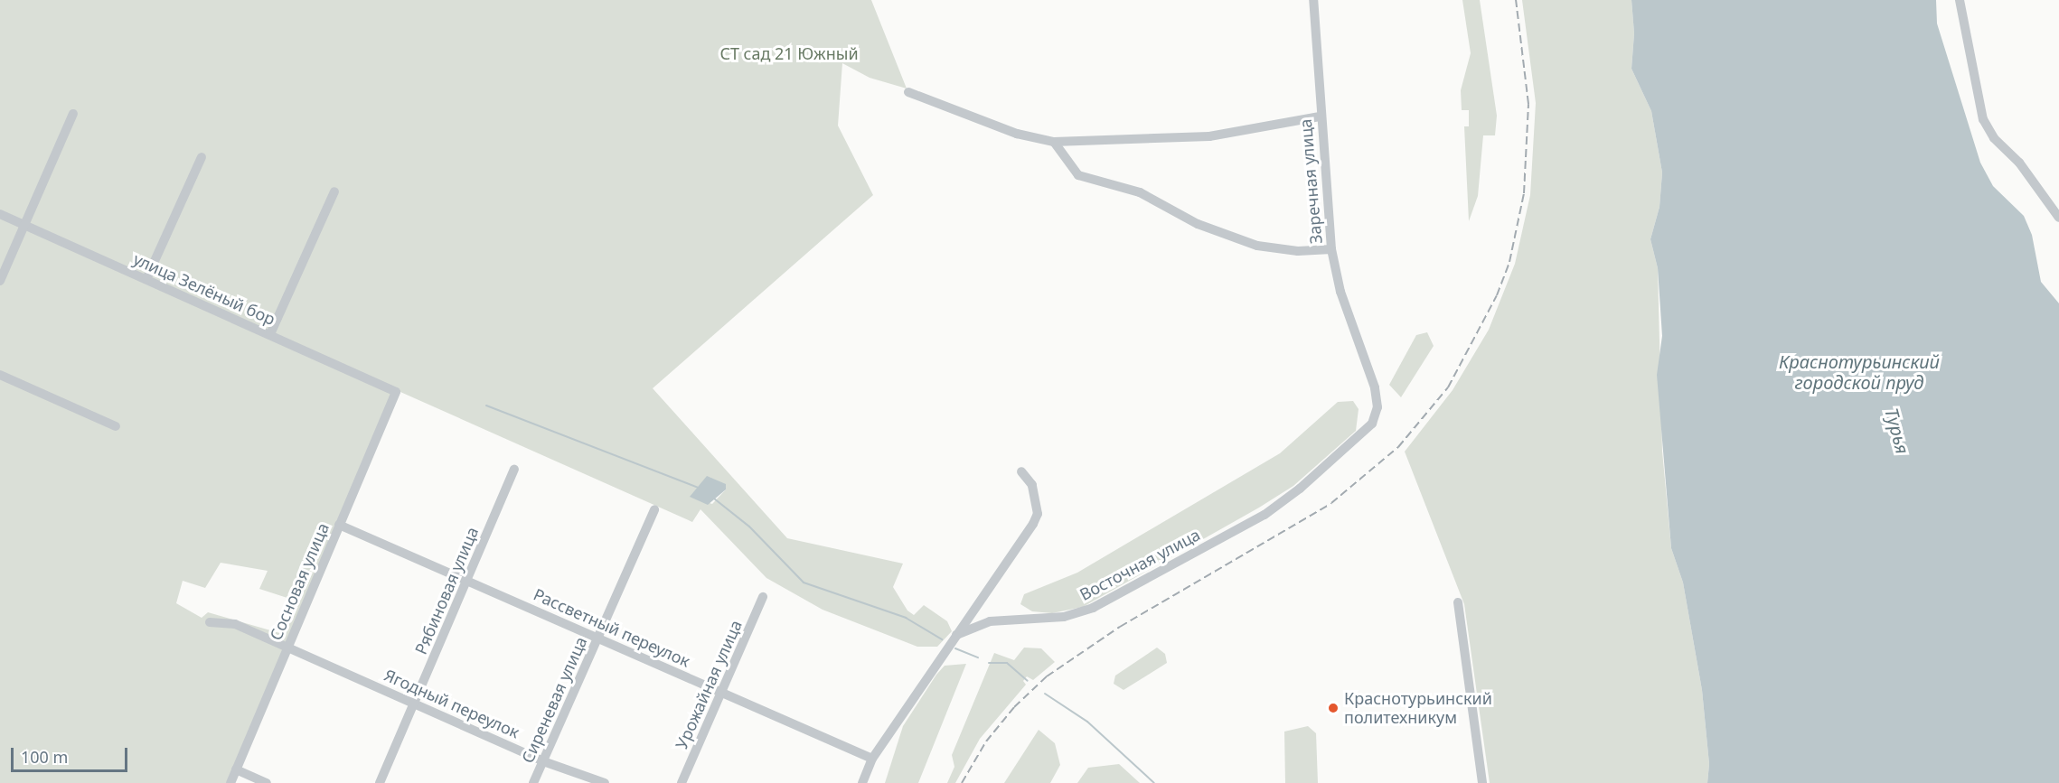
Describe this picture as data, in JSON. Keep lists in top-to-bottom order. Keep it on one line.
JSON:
{"streets":{"street":["Заречная улица","улица Зелёный бор","Восточная улица","Сосновая улица","Рябиновая улица","Рассветный переулок","Урожайная улица","Сиреневая улица","Ягодный переулок"]},"crossings":[["Заречная улица","Восточная улица"],["улица Зелёный бор","Сосновая улица"],["Сосновая улица","Рассветный переулок"],["Сосновая улица","Ягодный переулок"],["Рябиновая улица","Рассветный переулок"],["Рябиновая улица","Ягодный переулок"],["Рассветный переулок","Урожайная улица"],["Рассветный переулок","Сиреневая улица"],["Сиреневая улица","Ягодный переулок"]],"water":["Краснотурьинский городской пруд","Турья"],"parks":["СТ сад 21 Южный"],"places":["Краснотурьинский политехникум"],"scale_bar":"100 m"}
